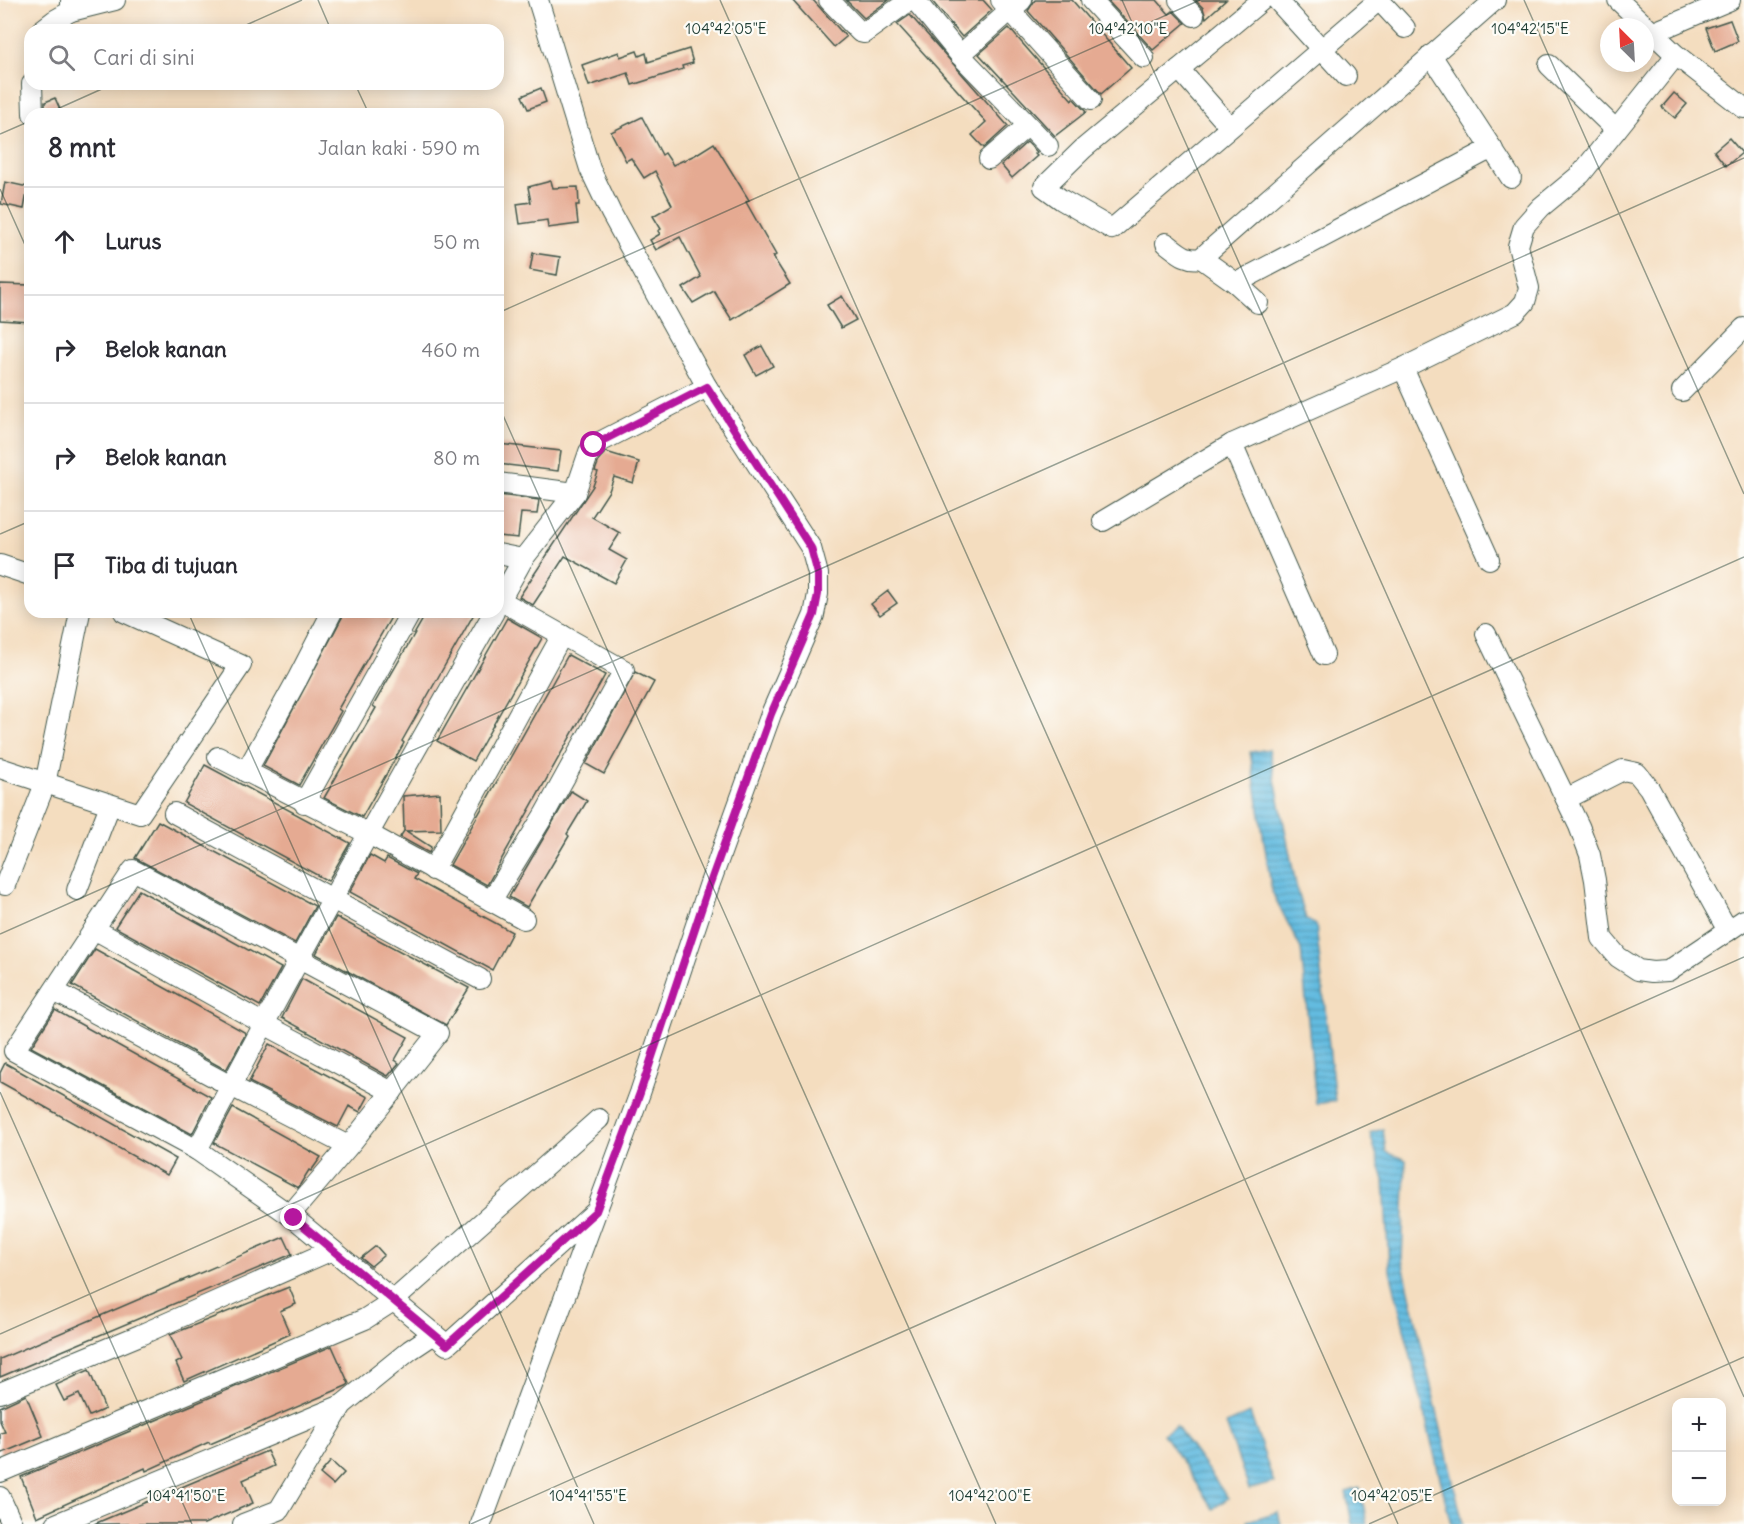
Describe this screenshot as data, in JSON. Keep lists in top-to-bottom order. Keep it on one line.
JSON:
{"north":"top left","page":{"search":"Cari di sini","heading":["8 mnt","Jalan kaki · 590 m"],"list":[["Lurus","50 m"],["Belok kanan","460 m"],["Belok kanan","80 m"],"Tiba di tujuan"],"map_buttons":["+","−"]},"coordinates":["104°42'05\"E","104°42'10\"E","104°42'15\"E","104°41'50\"E","104°41'55\"E","104°42'00\"E"]}
